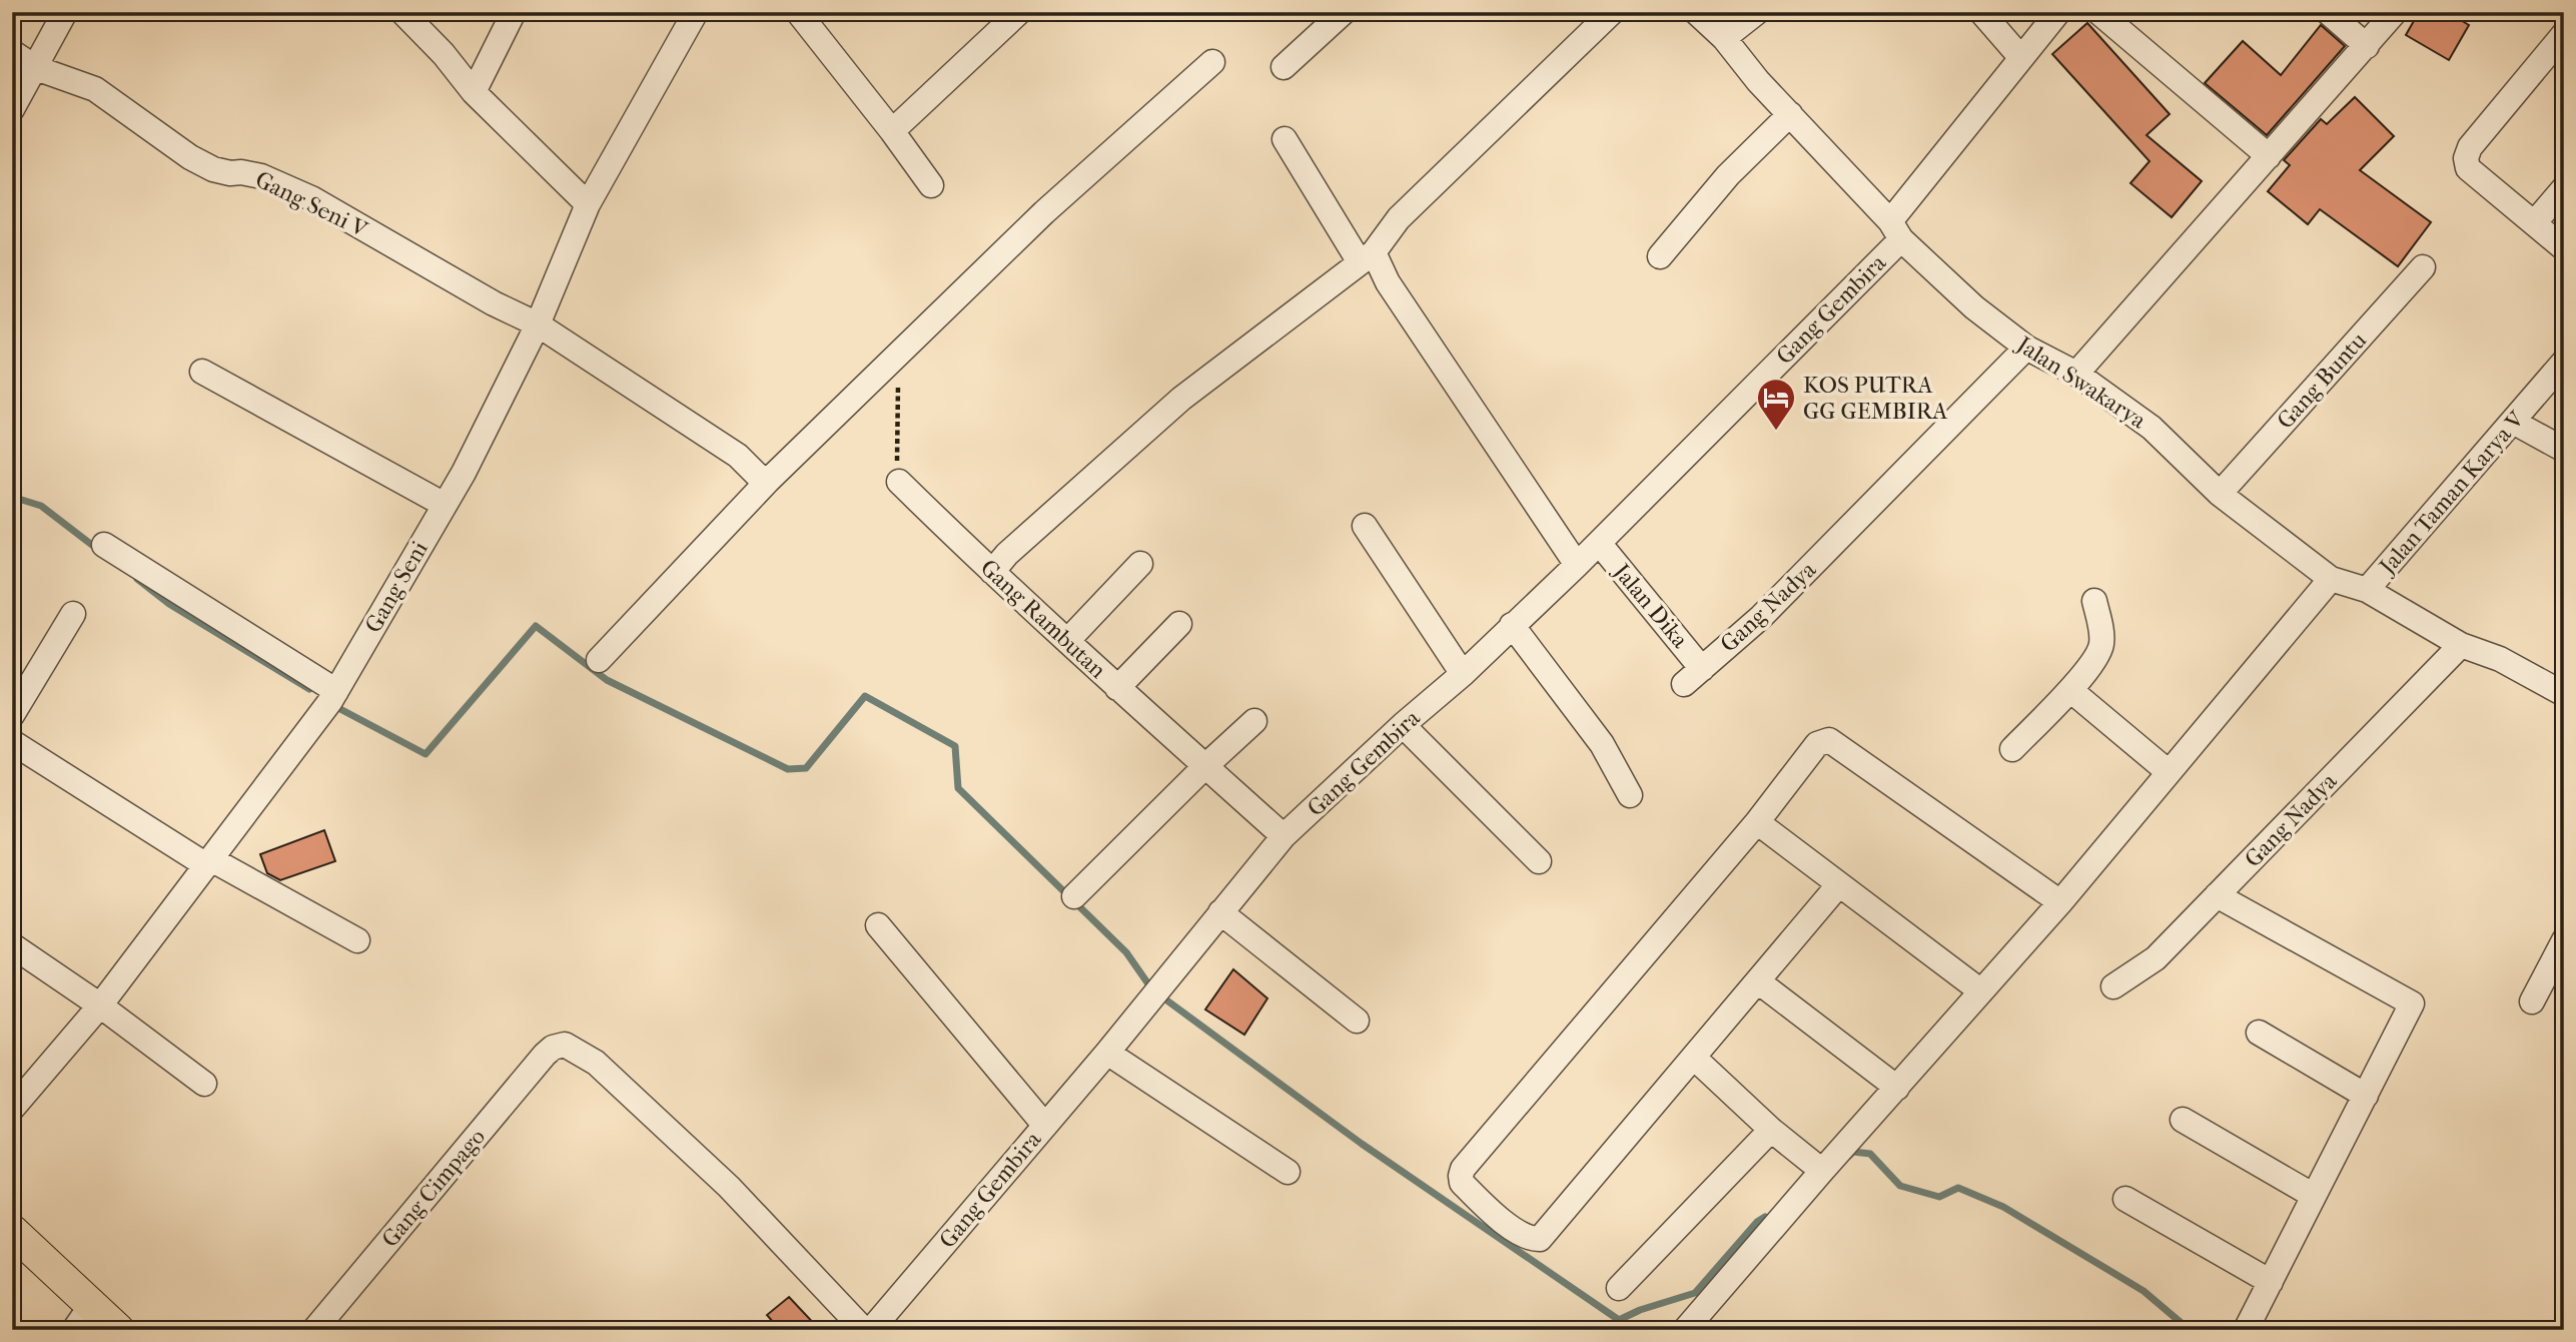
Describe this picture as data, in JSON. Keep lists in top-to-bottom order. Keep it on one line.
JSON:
{"streets":{"street":["Gang Seni V","Gang Gembira","Gang Buntu","Jalan Swakarya","Jalan Taman Karya V","Gang Seni","Jalan Dika","Gang Nadya","Gang Rambutan","Gang Cimpago"]},"crossings":[["Gang Seni V","Gang Seni"],["Gang Gembira","Jalan Swakarya"],["Gang Gembira","Jalan Dika"],["Gang Gembira","Gang Rambutan"],["Gang Buntu","Jalan Swakarya"],["Jalan Swakarya","Jalan Taman Karya V"],["Jalan Swakarya","Gang Nadya"],["Jalan Dika","Gang Nadya"]],"places":{"hotel":["KOS PUTRA GG GEMBIRA"]}}
